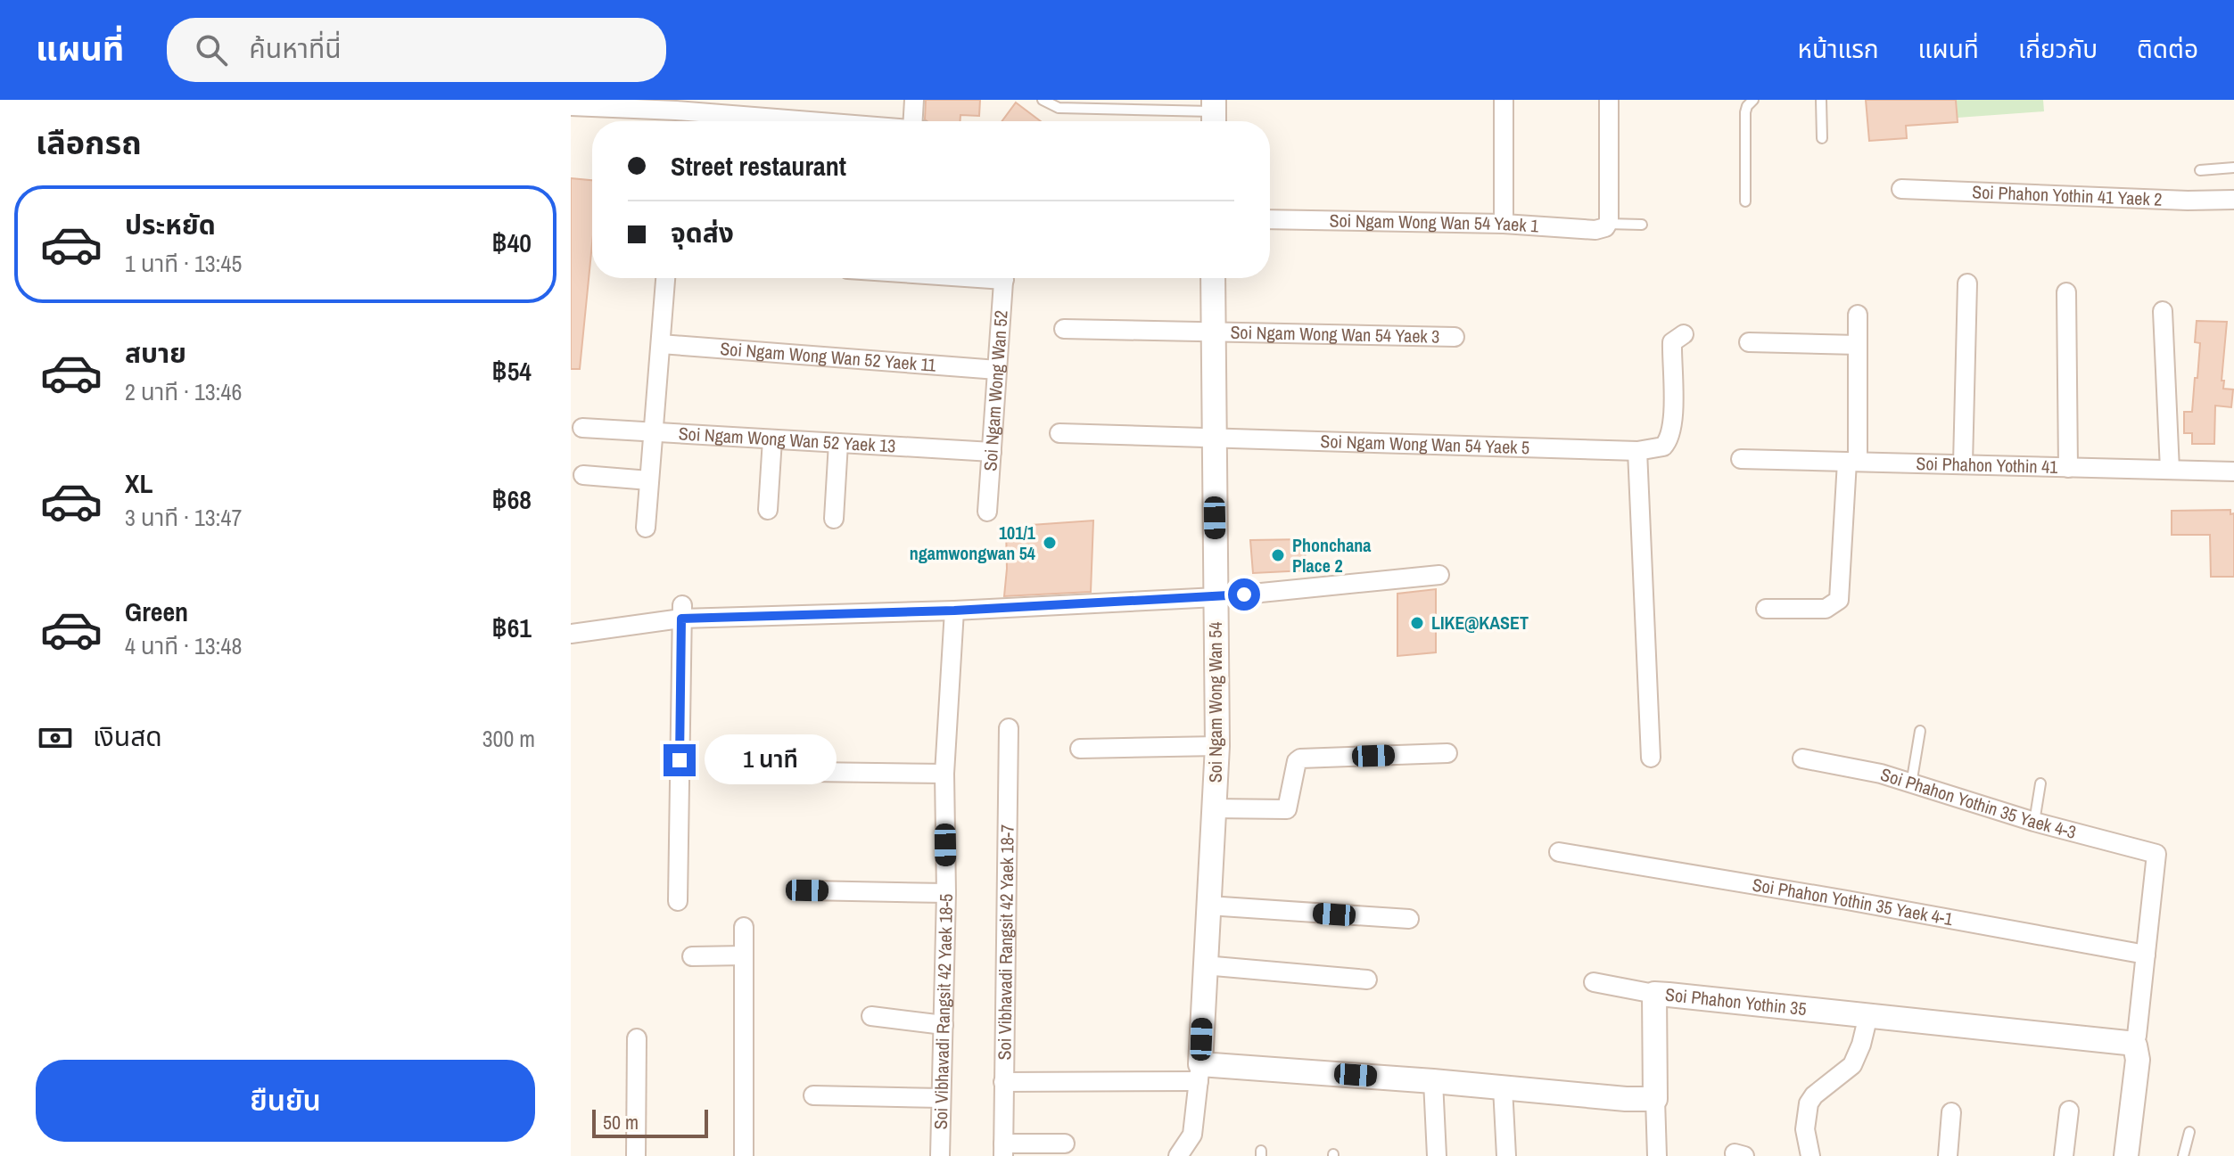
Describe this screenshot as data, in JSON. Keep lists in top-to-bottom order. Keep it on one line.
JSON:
{"streets":{"street":["Soi Phahon Yothin 41 Yaek 2","Soi Ngam Wong Wan 54 Yaek 1","Soi Ngam Wong Wan 54 Yaek 3","Soi Ngam Wong Wan 52 Yaek 11","Soi Ngam Wong Wan 52","Soi Ngam Wong Wan 52 Yaek 13","Soi Ngam Wong Wan 54 Yaek 5","Soi Phahon Yothin 41","Soi Ngam Wong Wan 54","Soi Phahon Yothin 35 Yaek 4-3","Soi Phahon Yothin 35 Yaek 4-1","Soi Vibhavadi Rangsit 42 Yaek 18-7","Soi Phahon Yothin 35","Soi Vibhavadi Rangsit 42 Yaek 18-5"]},"crossings":[["Soi Ngam Wong Wan 54 Yaek 3","Soi Ngam Wong Wan 54"],["Soi Ngam Wong Wan 52 Yaek 11","Soi Ngam Wong Wan 52"],["Soi Ngam Wong Wan 52","Soi Ngam Wong Wan 52 Yaek 13"],["Soi Ngam Wong Wan 54 Yaek 5","Soi Ngam Wong Wan 54"],["Soi Phahon Yothin 35 Yaek 4-3","Soi Phahon Yothin 35 Yaek 4-1"]],"places":["101/1 ngamwongwan 54","Phonchana Place 2","LIKE@KASET"],"scale_bar":"50 m","page":{"header":"แผนที่","search":"ค้นหาที่นี่","nav":["หน้าแรก","แผนที่","เกี่ยวกับ","ติดต่อ"],"heading":"เลือกรถ","banner":["Street restaurant","จุดส่ง"],"list":[{"name":"ประหยัด","note":"1 นาที · 13:45","value":"฿40"},{"name":"สบาย","note":"2 นาที · 13:46","value":"฿54"},{"name":"XL","note":"3 นาที · 13:47","value":"฿68"},{"name":"Green","note":"4 นาที · 13:48","value":"฿61"}],"pay":["เงินสด","300 m"],"bubble":"1 นาที","buttons":"ยืนยัน","scale":"50 m"}}
